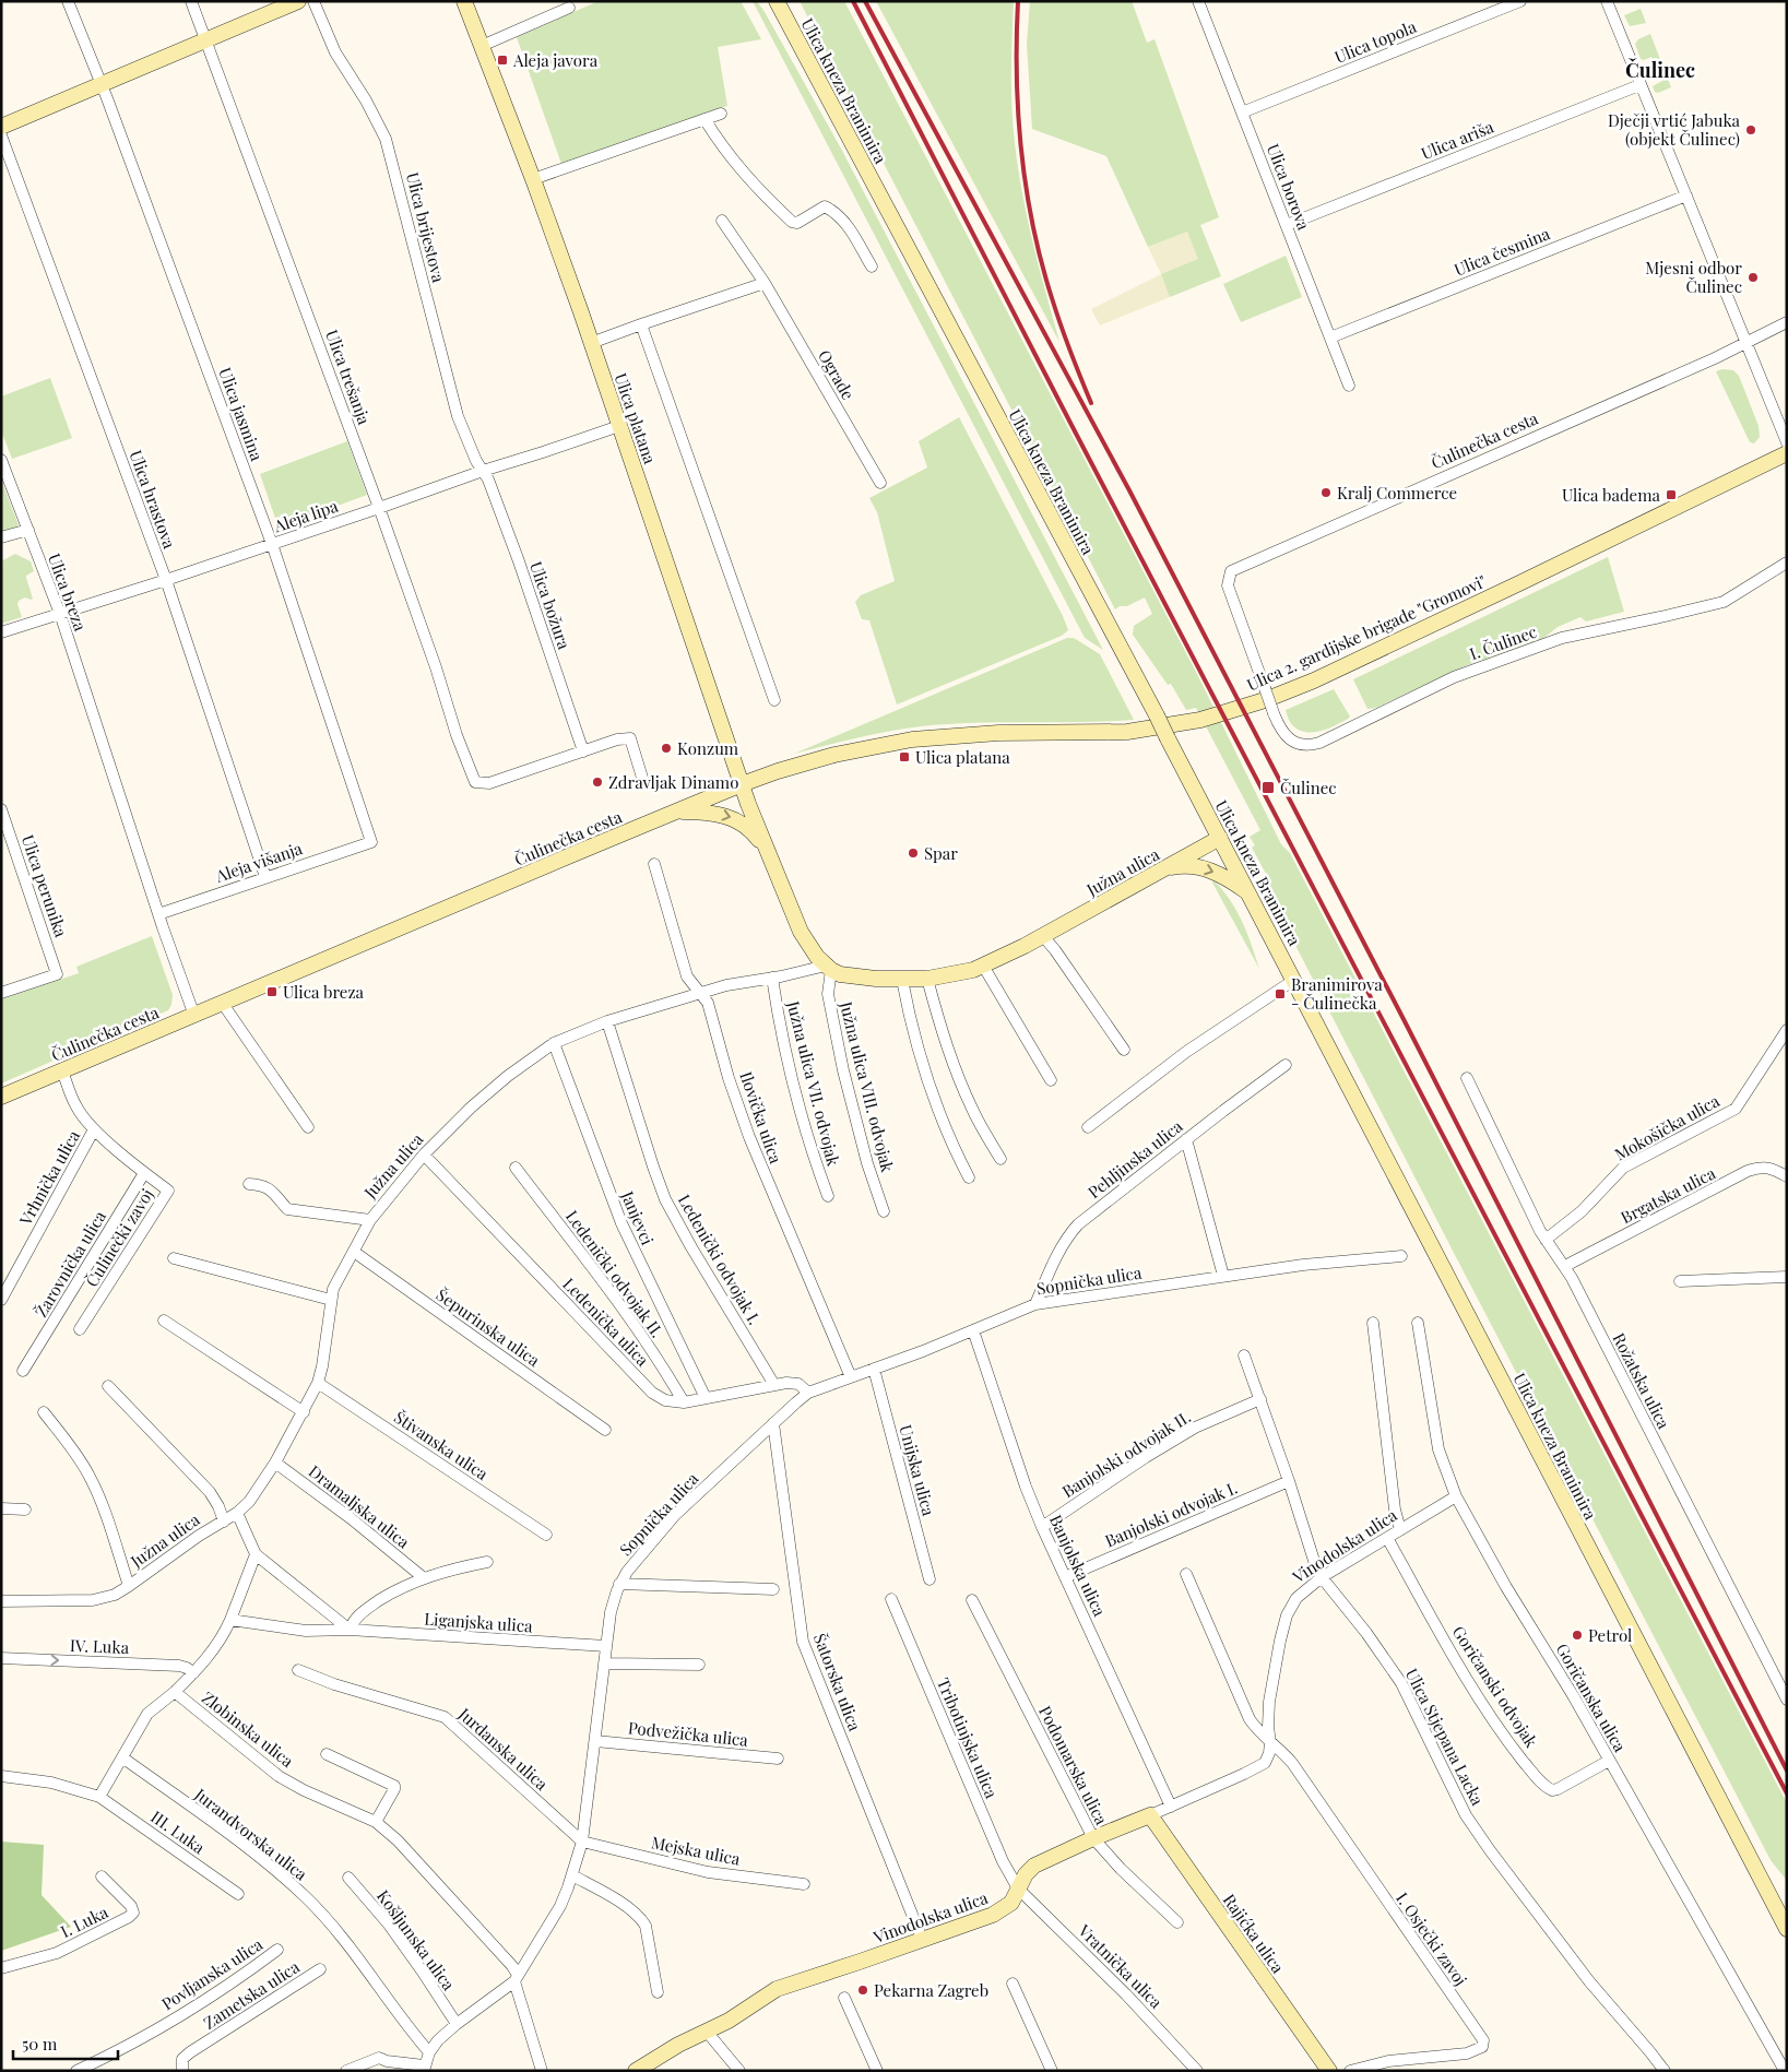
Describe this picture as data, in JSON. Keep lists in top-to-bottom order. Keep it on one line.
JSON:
{"streets":{"main road":["Ulica kneza Branimira","Ulica platana","Čulinečka cesta","Ulica 2. gardijske brigade \"Gromovi\"","Južna ulica","Vinodolska ulica","Rajićka ulica"],"street":["Ulica topola","Ulica ariša","Ulica borova","Ulica brijestova","Ulica česmina","Ograde","Ulica trešanja","Ulica jasmina","Ulica hrastova","Aleja lipa","Ulica breza","Ulica božura","I. Čulinec","Aleja višanja","Ulica perunika","Južna ulica VII. odvojak","Južna ulica VIII. odvojak","Ilovička ulica","Mokošička ulica","Pehljinska ulica","Vrhnička ulica","Brgatska ulica","Janjevci","Čulinečki zavoj","Ledenički odvojak I.","Žarovnička ulica","Ledenički odvojak II.","Sopnička ulica","Ledenička ulica","Šepurinska ulica","Rožatska ulica","Štivanska ulica","Banjolski odvojak II.","Unijska ulica","Dramaljska ulica","Banjolski odvojak I.","Banjolska ulica","Liganjska ulica","IV. Luka","Šatorska ulica","Goričanski odvojak","Goričanska ulica","Zlobinska ulica","Podvežička ulica","Ulica Stjepana Lacka","Tribotinjska ulica","Jurdanska ulica","Podomarska ulica","III. Luka","Jurandvorska ulica","Mejska ulica","I. Luka","I. Osječki zavoj","Košljunska ulica","Vratnička ulica","Povljanska ulica","Zametska ulica"]},"crossings":[["Ulica topola","Ulica borova"],["Ulica kneza Branimira","Južna ulica"],["Ulica ariša","Ulica borova"],["Ulica borova","Ulica česmina"],["Ulica brijestova","Aleja lipa"],["Ulica brijestova","Ulica božura"],["Ulica trešanja","Aleja lipa"],["Ulica trešanja","Ulica božura"],["Ulica jasmina","Aleja lipa"],["Ulica jasmina","Aleja višanja"],["Ulica platana","Čulinečka cesta"],["Ulica platana","Aleja lipa"],["Ulica platana","Ulica 2. gardijske brigade \"Gromovi\""],["Čulinečka cesta","Ulica breza"],["Čulinečka cesta","Ulica 2. gardijske brigade \"Gromovi\""],["Čulinečka cesta","I. Čulinec"],["Čulinečka cesta","Čulinečki zavoj"],["Ulica hrastova","Aleja lipa"],["Ulica hrastova","Aleja višanja"],["Aleja lipa","Ulica breza"],["Aleja lipa","Ulica božura"],["Ulica breza","Aleja višanja"],["Južna ulica","Južna ulica VII. odvojak"],["Južna ulica","Južna ulica VIII. odvojak"],["Južna ulica","Ilovička ulica"],["Južna ulica","Janjevci"],["Južna ulica","Ledenički odvojak I."],["Južna ulica","Ledenička ulica"],["Južna ulica","Šepurinska ulica"],["Južna ulica","Štivanska ulica"],["Južna ulica","Dramaljska ulica"],["Ilovička ulica","Sopnička ulica"],["Mokošička ulica","Rožatska ulica"],["Pehljinska ulica","Sopnička ulica"],["Vrhnička ulica","Čulinečki zavoj"],["Brgatska ulica","Rožatska ulica"],["Janjevci","Ledenička ulica"],["Čulinečki zavoj","Žarovnička ulica"],["Ledenički odvojak I.","Ledenička ulica"],["Ledenički odvojak II.","Ledenička ulica"],["Sopnička ulica","Ledenička ulica"],["Sopnička ulica","Unijska ulica"],["Sopnička ulica","Banjolska ulica"],["Sopnička ulica","Liganjska ulica"],["Sopnička ulica","Šatorska ulica"],["Sopnička ulica","Zlobinska ulica"],["Sopnička ulica","Podvežička ulica"],["Sopnička ulica","Jurdanska ulica"],["Sopnička ulica","Jurandvorska ulica"],["Sopnička ulica","Mejska ulica"],["Sopnička ulica","Košljunska ulica"],["Banjolski odvojak II.","Banjolska ulica"],["Banjolski odvojak II.","Ulica Stjepana Lacka"],["Banjolski odvojak I.","Banjolska ulica"],["Banjolski odvojak I.","Ulica Stjepana Lacka"],["Vinodolska ulica","Banjolska ulica"],["Vinodolska ulica","Šatorska ulica"],["Vinodolska ulica","Goričanski odvojak"],["Vinodolska ulica","Goričanska ulica"],["Vinodolska ulica","Ulica Stjepana Lacka"],["Vinodolska ulica","Tribotinjska ulica"],["Vinodolska ulica","Podomarska ulica"],["Vinodolska ulica","Rajićka ulica"],["Vinodolska ulica","I. Osječki zavoj"],["Vinodolska ulica","Vratnička ulica"],["Liganjska ulica","Zlobinska ulica"],["IV. Luka","Zlobinska ulica"],["Goričanski odvojak","Goričanska ulica"],["Tribotinjska ulica","Vratnička ulica"],["Jurdanska ulica","Mejska ulica"]],"one_way":["IV. Luka"],"districts":["Čulinec"],"places":{"transit":["Aleja javora","Ulica badema","Ulica platana","Čulinec","Ulica breza","Branimirova - Čulinečka"],"other":["Dječji vrtić Jabuka (objekt Čulinec)","Mjesni odbor Čulinec","Kralj Commerce","Konzum","Zdravljak Dinamo","Spar","Petrol","Pekarna Zagreb"]},"scale_bar":"50 m"}
